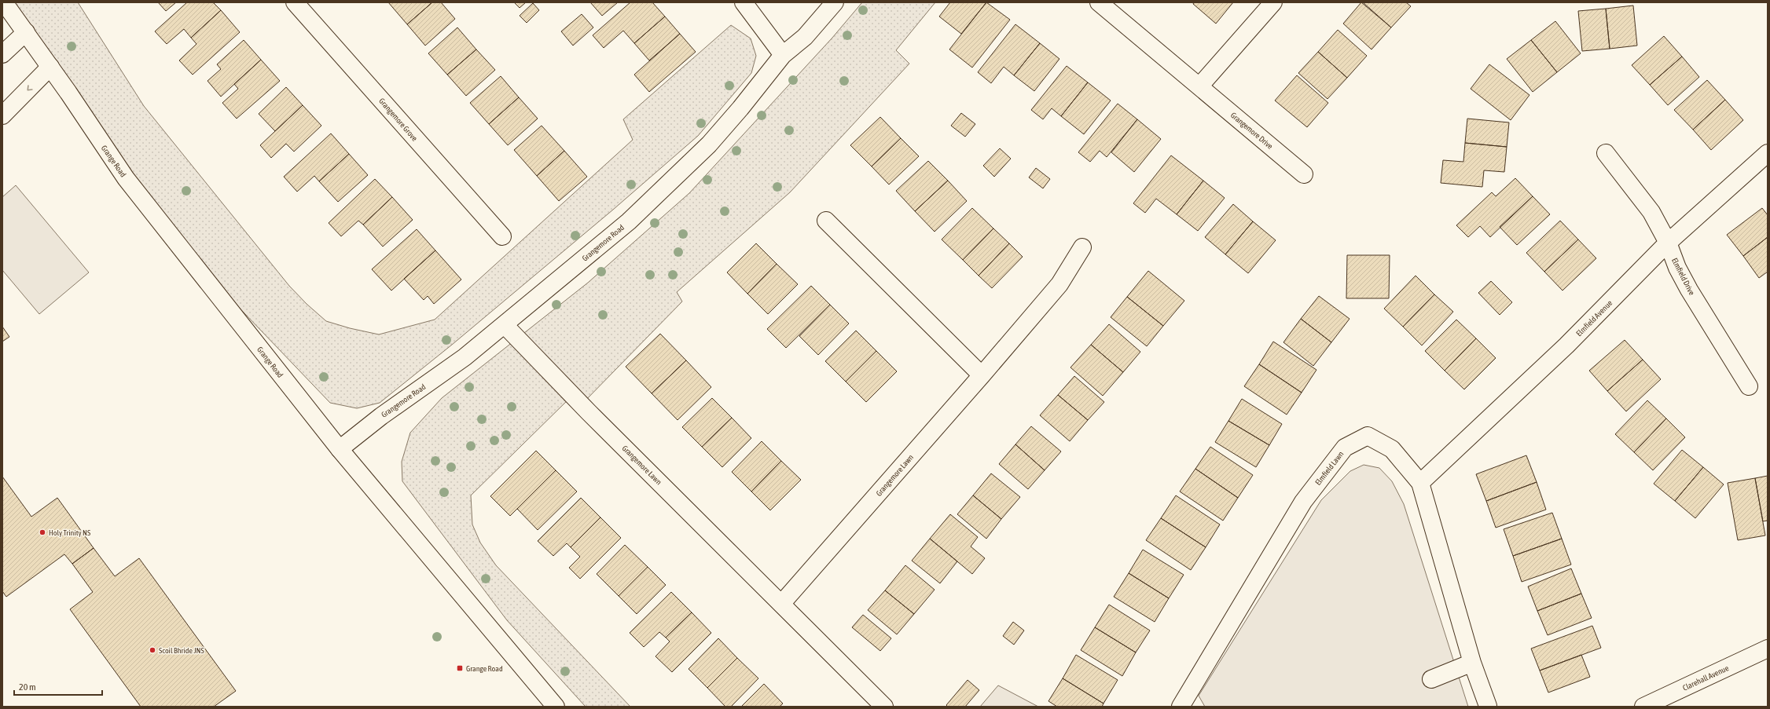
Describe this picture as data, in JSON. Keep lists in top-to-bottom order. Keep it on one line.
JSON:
{"streets":{"street":["Grangemore Grove","Grangemore Drive","Grange Road","Grangemore Road","Elmfield Drive","Elmfield Avenue","Grangemore Lawn","Elmfield Lawn","Clarehall Avenue"]},"crossings":[["Grange Road","Grangemore Road"],["Grangemore Road","Grangemore Lawn"],["Elmfield Drive","Elmfield Avenue"],["Elmfield Avenue","Elmfield Lawn"]],"places":{"other":["Holy Trinity NS","Scoil Bhride JNS"],"transit":["Grange Road"]},"scale_bar":"20 m"}
